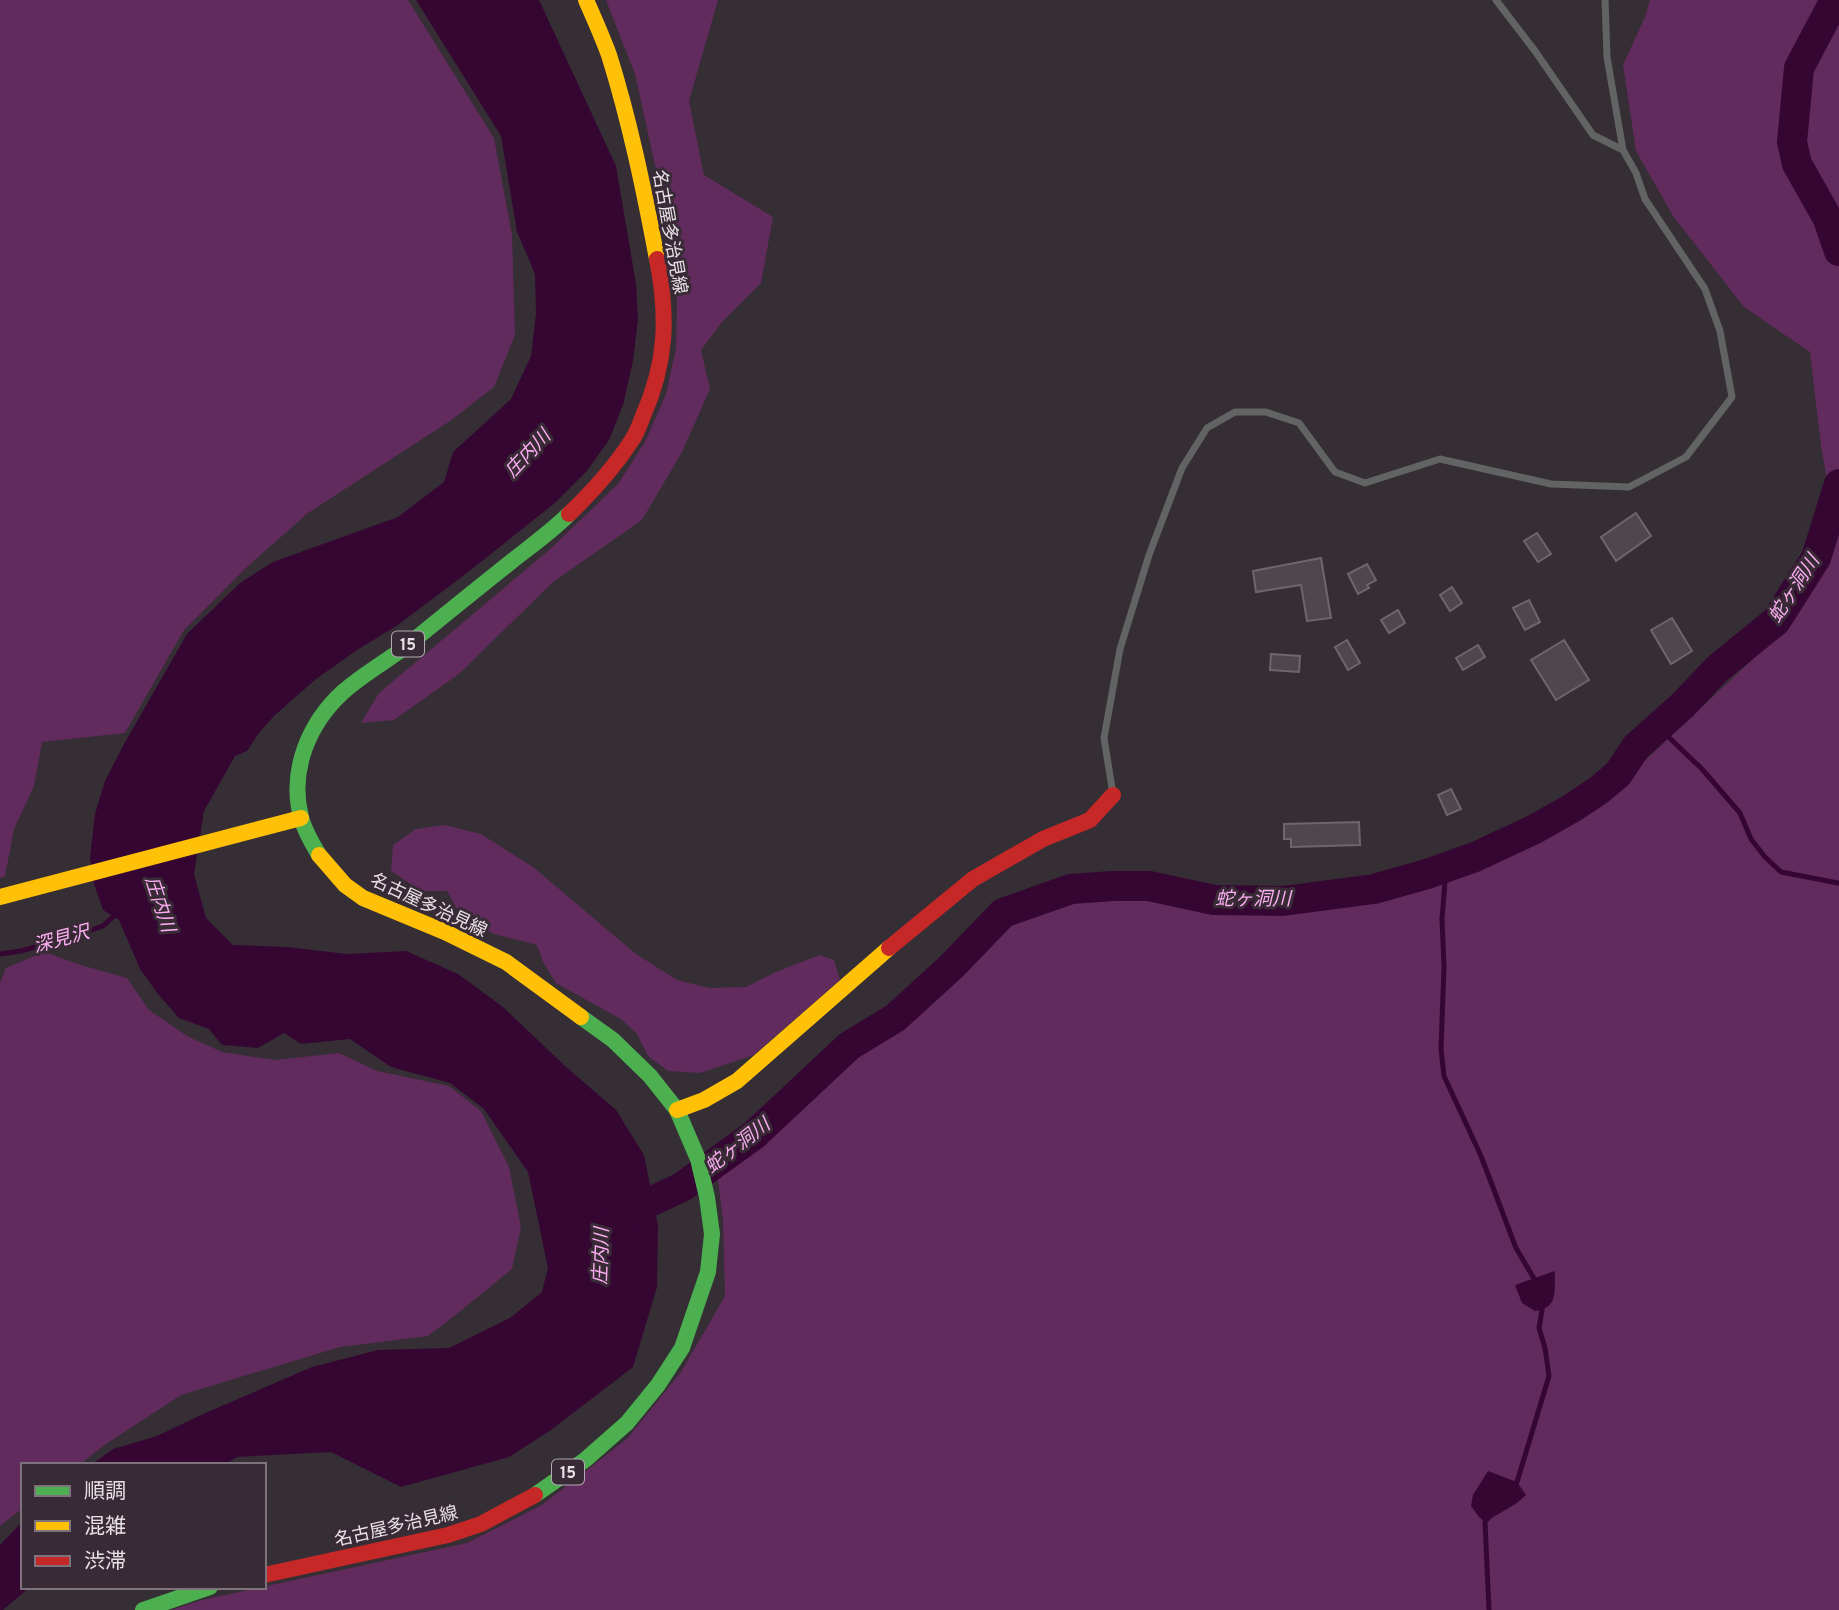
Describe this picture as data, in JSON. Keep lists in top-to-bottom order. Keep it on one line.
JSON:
{"streets":{"main road":["名古屋多治見線","15"]},"water":["庄内川","蛇ヶ洞川","深見沢"],"legend":["順調","混雑","渋滞"]}
